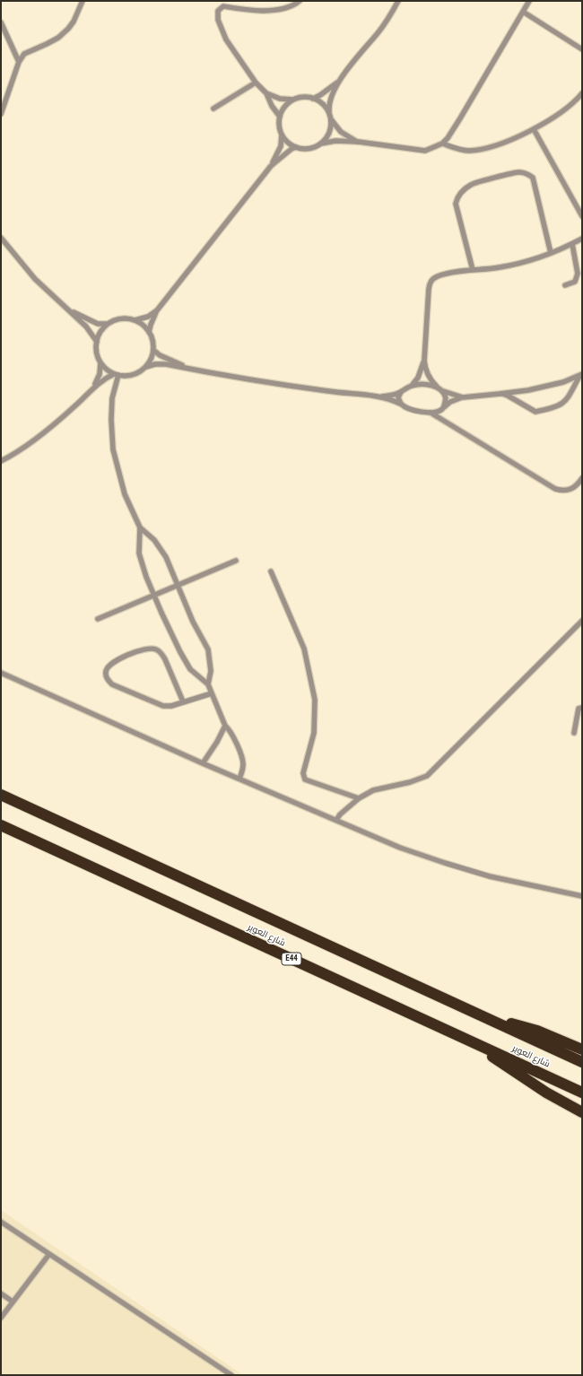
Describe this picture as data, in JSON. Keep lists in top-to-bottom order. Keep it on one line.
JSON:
{"streets":{"highway":["شارع العوير","E44"]}}
